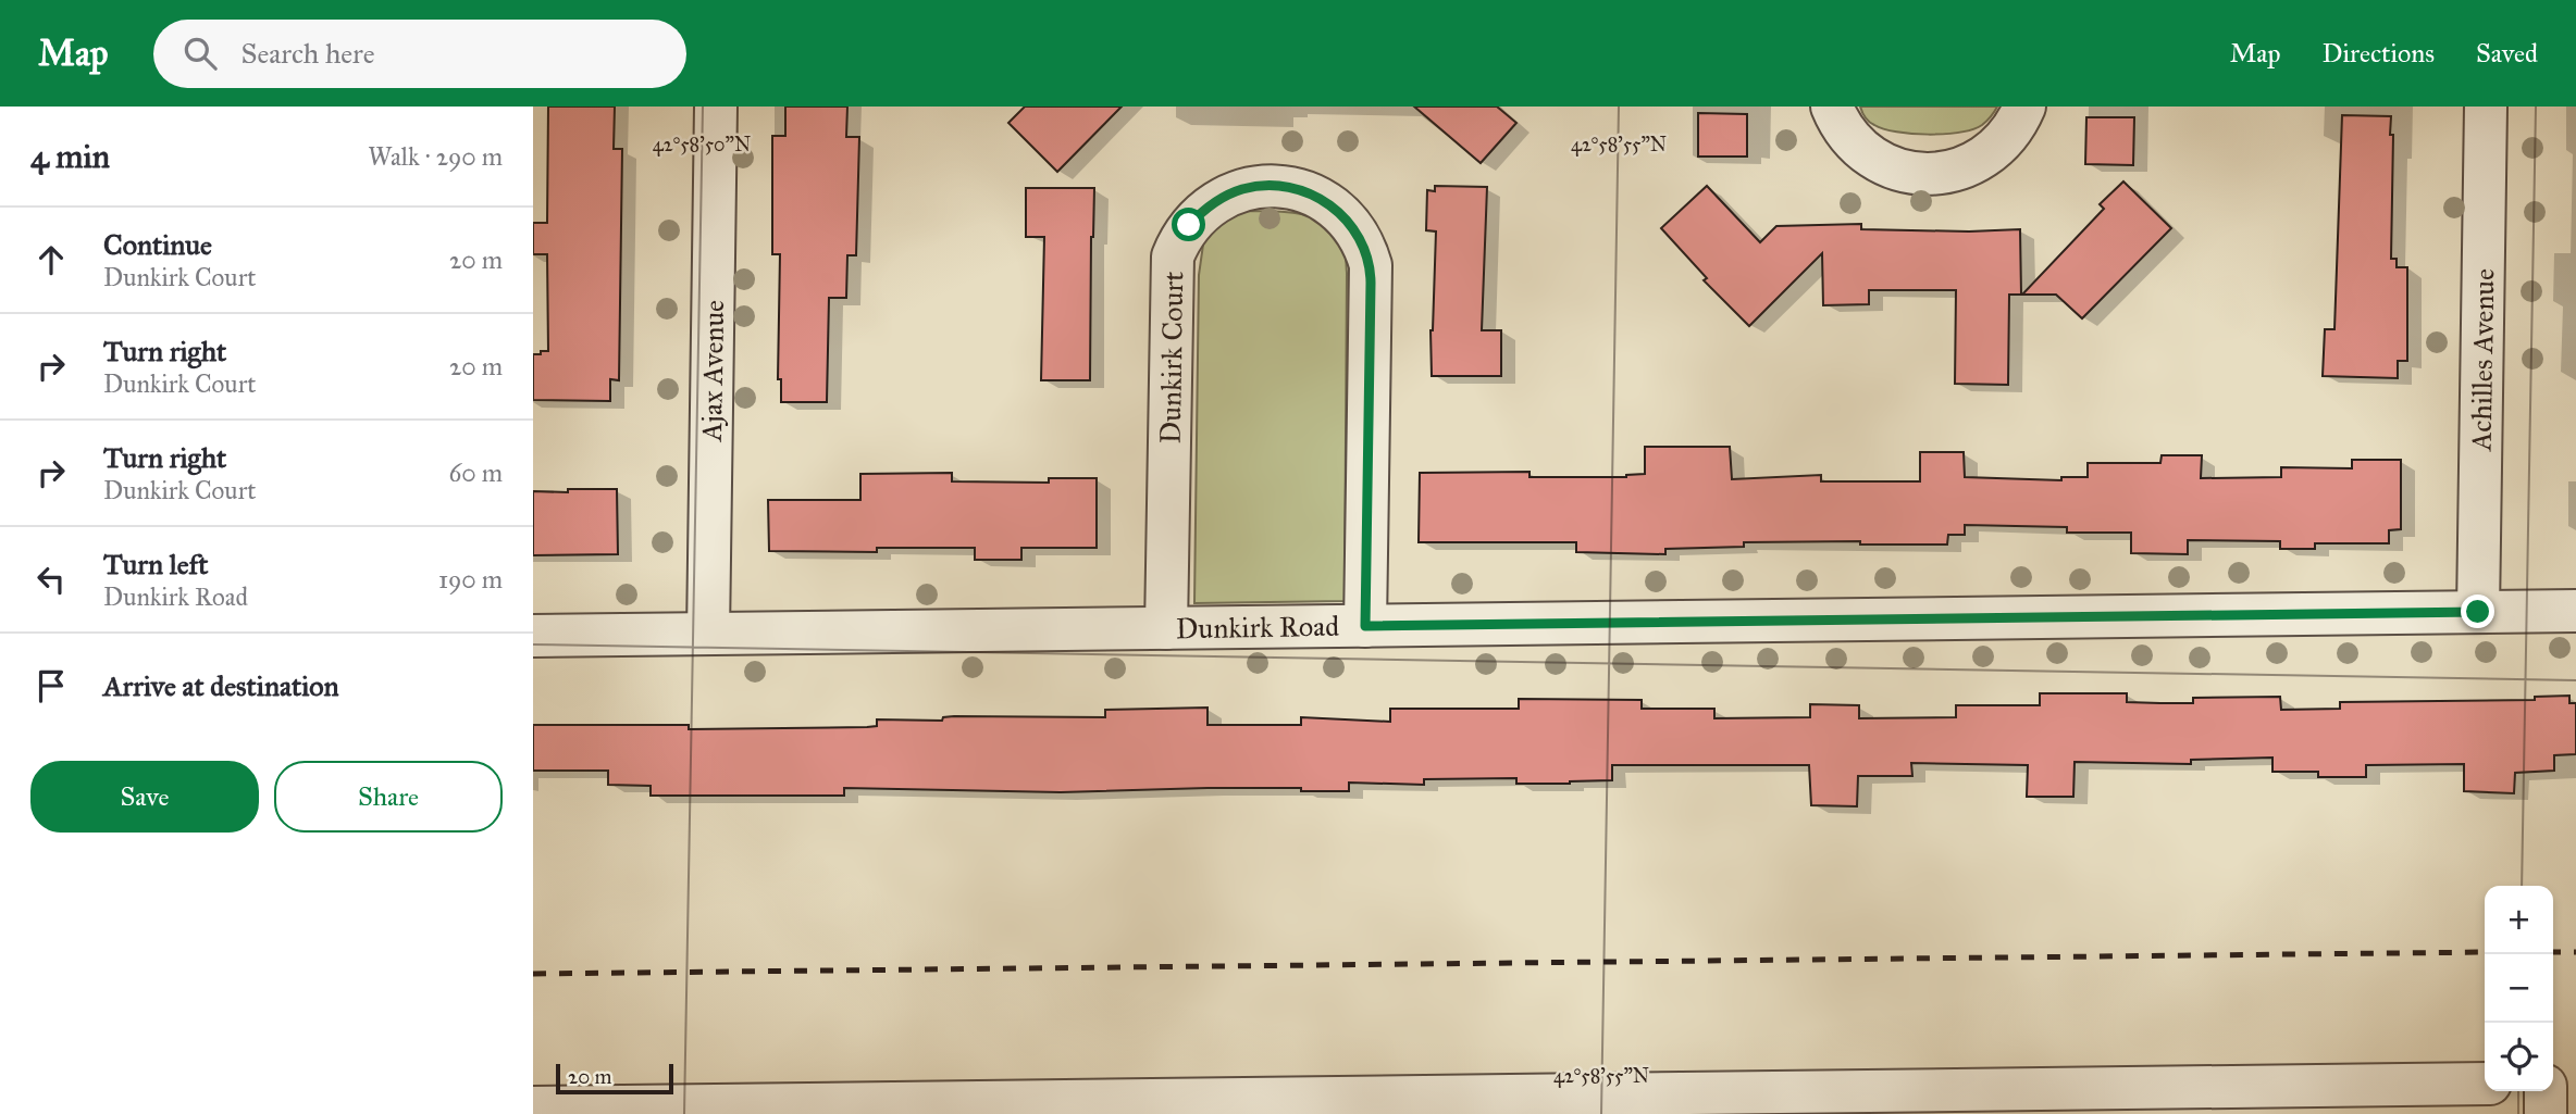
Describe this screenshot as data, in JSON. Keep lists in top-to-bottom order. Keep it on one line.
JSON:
{"streets":{"street":["Dunkirk Court","Achilles Avenue","Ajax Avenue","Dunkirk Road"]},"crossings":[["Dunkirk Court","Dunkirk Road"],["Achilles Avenue","Dunkirk Road"],["Ajax Avenue","Dunkirk Road"]],"scale_bar":"20 m","page":{"header":"Map","search":"Search here","nav":["Map","Directions","Saved"],"heading":["4 min","Walk · 290 m"],"list":[["Continue","Dunkirk Court","20 m"],["Turn right","Dunkirk Court","20 m"],["Turn right","Dunkirk Court","60 m"],["Turn left","Dunkirk Road","190 m"],"Arrive at destination"],"buttons":["Save","Share"],"map_buttons":["+","−"],"scale":"20 m"},"coordinates":["42°58'50\"N","42°58'55\"N"]}
